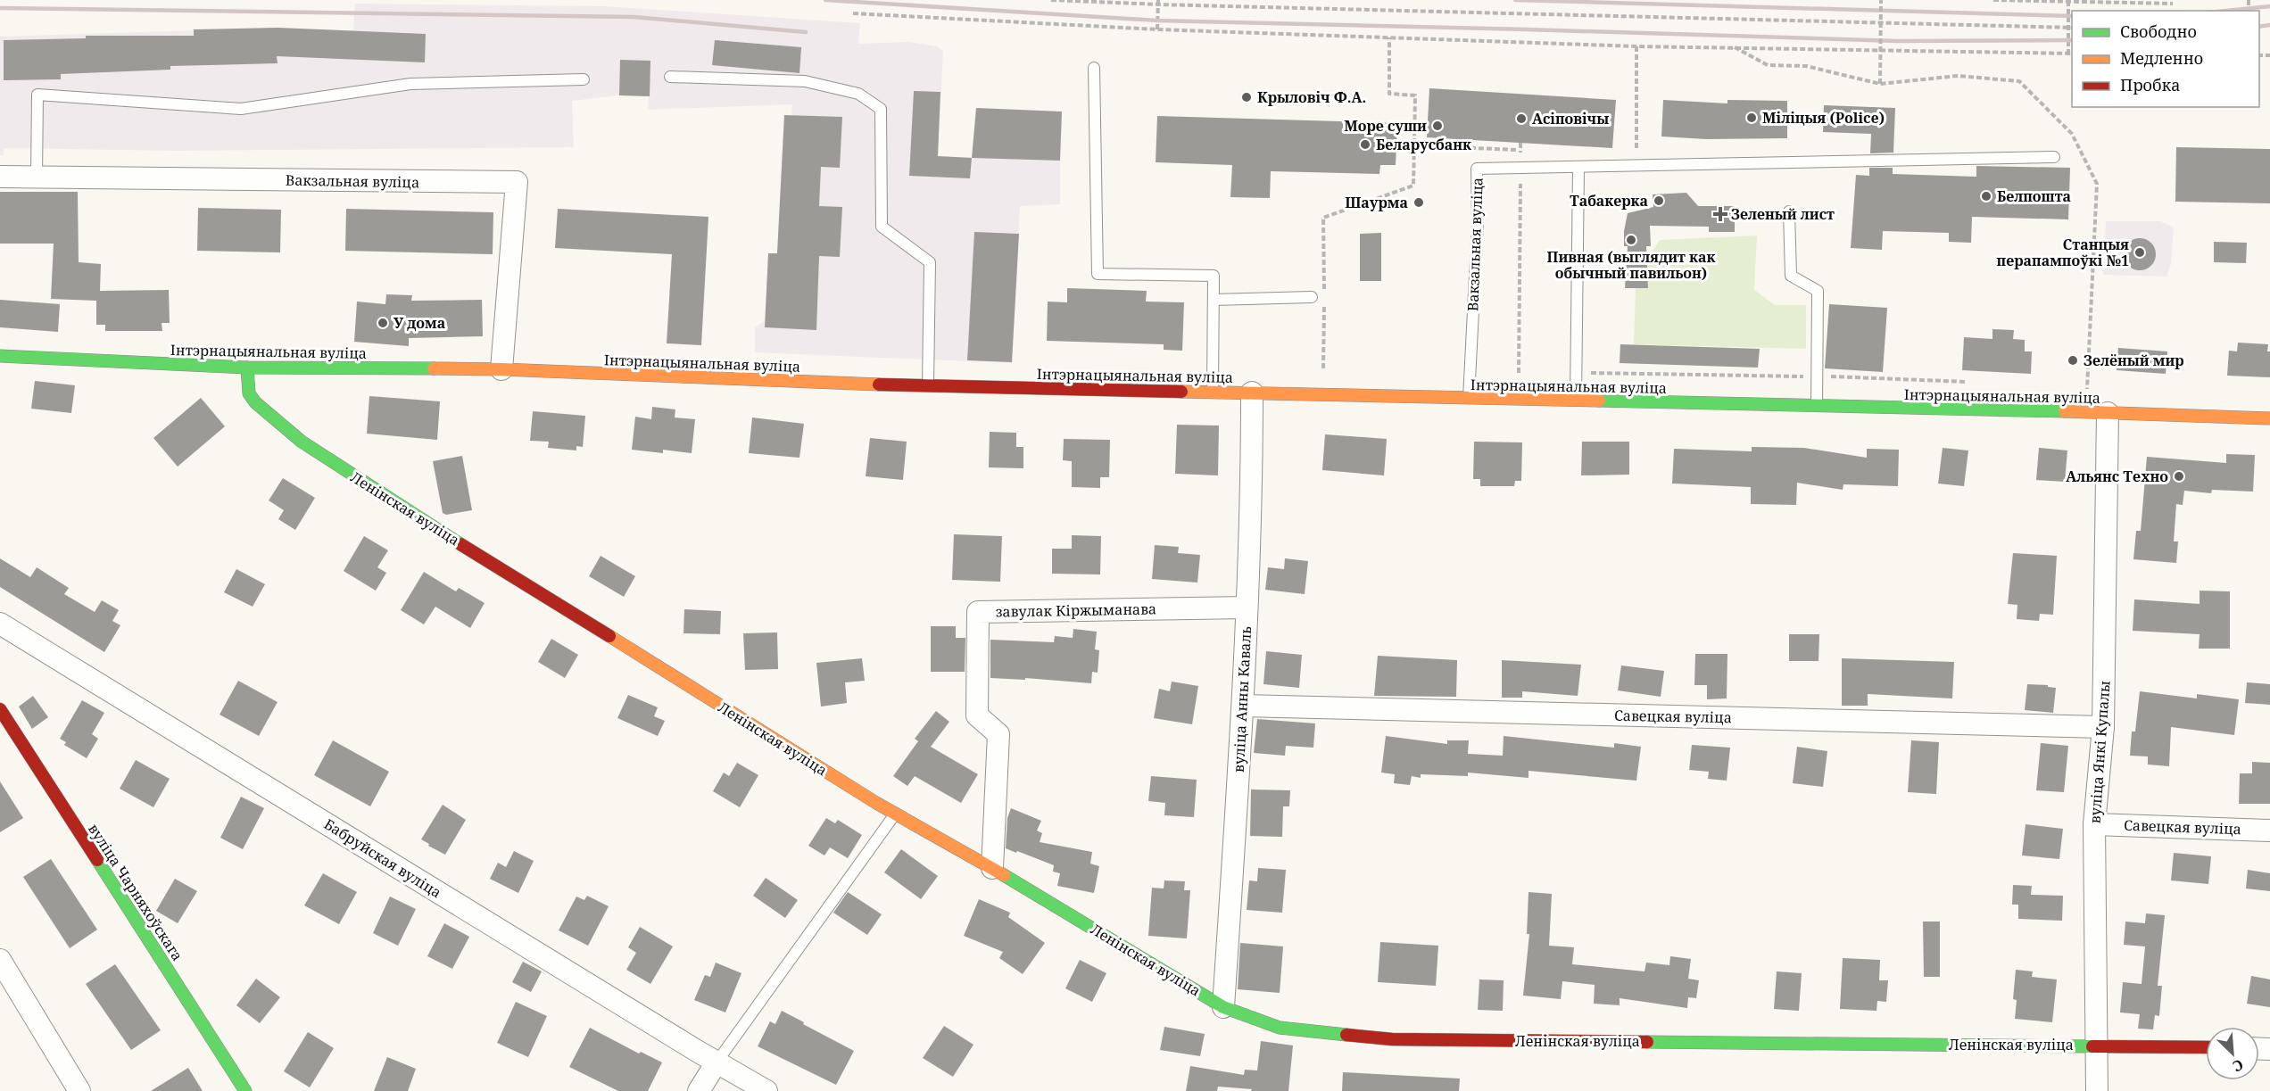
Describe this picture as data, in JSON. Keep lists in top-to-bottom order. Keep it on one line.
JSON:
{"streets":{"street":["Вакзальная вуліца","Інтэрнацыянальная вуліца","Ленінская вуліца","завулак Кіржыманава","вуліца Анны Каваль","Савецкая вуліца","вуліца Янкі Купалы","Бабруйская вуліца","вуліца Чарняхоўскага"]},"crossings":[["Вакзальная вуліца","Інтэрнацыянальная вуліца"],["Інтэрнацыянальная вуліца","Ленінская вуліца"],["Інтэрнацыянальная вуліца","вуліца Анны Каваль"],["Інтэрнацыянальная вуліца","вуліца Янкі Купалы"],["Ленінская вуліца","завулак Кіржыманава"],["Ленінская вуліца","вуліца Анны Каваль"],["Ленінская вуліца","вуліца Янкі Купалы"],["завулак Кіржыманава","вуліца Анны Каваль"],["вуліца Анны Каваль","Савецкая вуліца"],["Савецкая вуліца","вуліца Янкі Купалы"]],"places":{"other":["Крыловіч Ф.А.","Міліцыя (Police)","Асіповічы","Море суши","Беларусбанк","Белпошта","Табакерка","Шаурма","Пивная (выглядит как обычный павильон)","Станцыя перапампоўкі №1","У дома","Зелёный мир","Альянс Техно"],"health":["Зеленый лист"]},"legend":["Свободно","Медленно","Пробка"],"north":"bottom right"}
